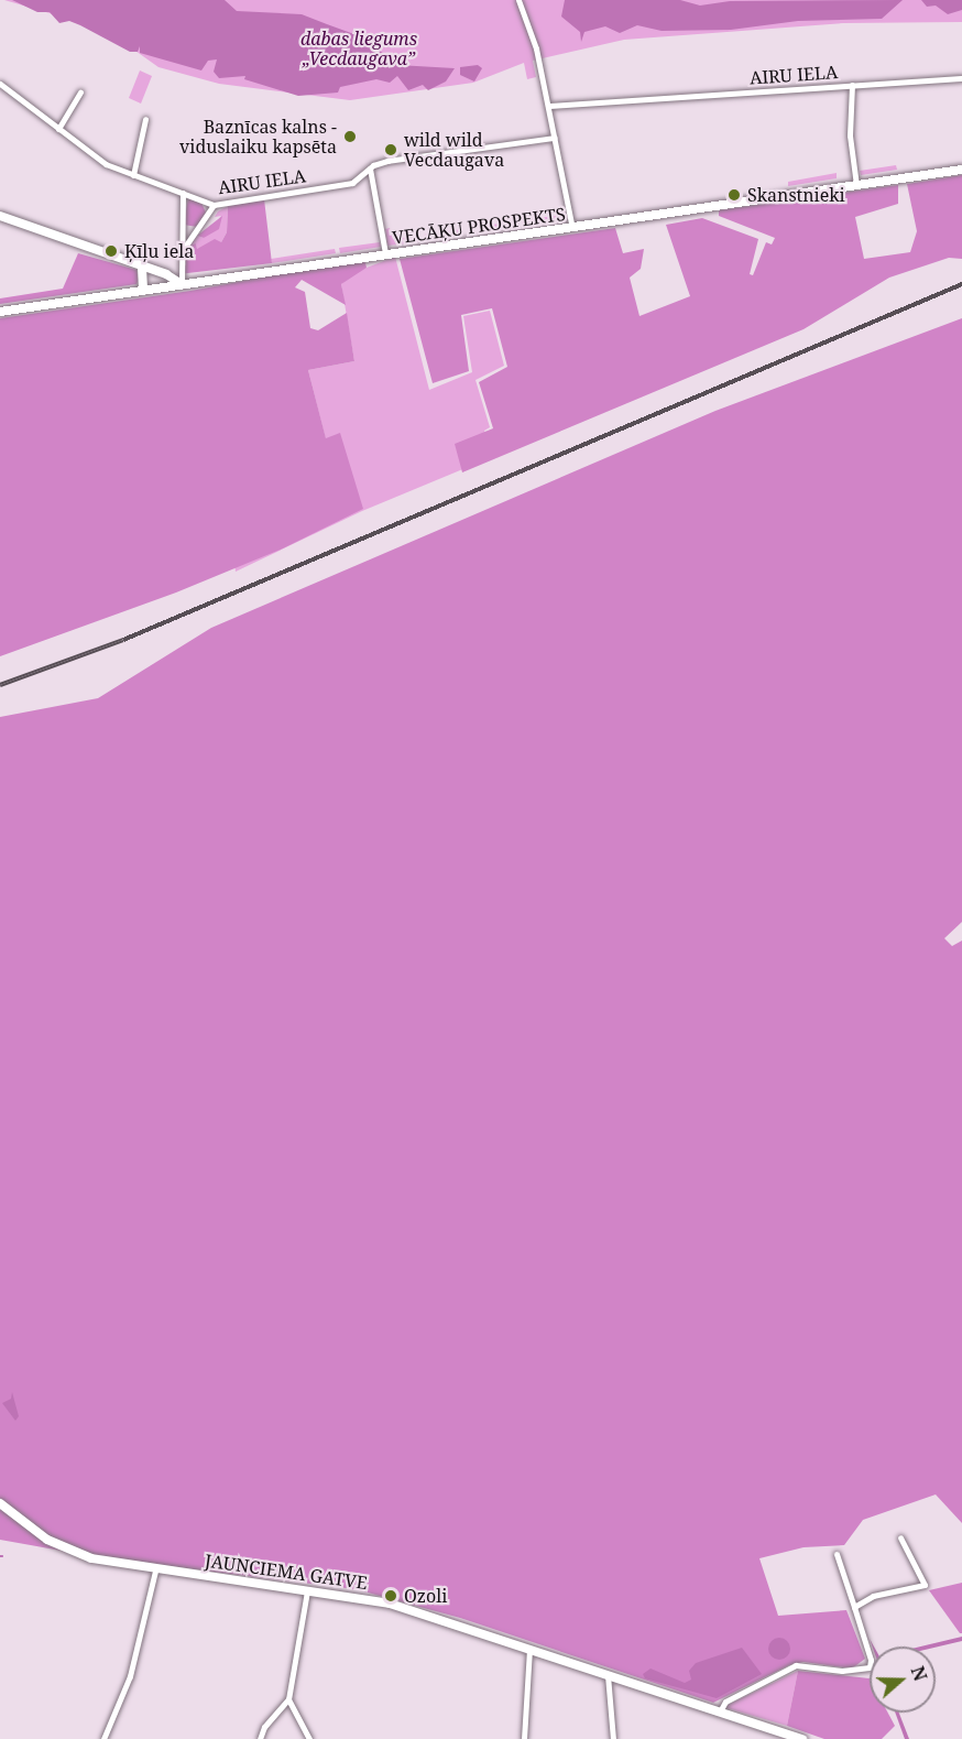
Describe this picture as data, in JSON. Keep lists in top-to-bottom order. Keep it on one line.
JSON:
{"streets":{"main road":["VECĀĶU PROSPEKTS","JAUNCIEMA GATVE"],"street":["AIRU IELA"]},"parks":["dabas liegums „Vecdaugava”"],"places":["Baznīcas kalns - viduslaiku kapsēta","wild wild Vecdaugava","Skanstnieki","Ķīļu iela","Ozoli"],"north":"right"}
